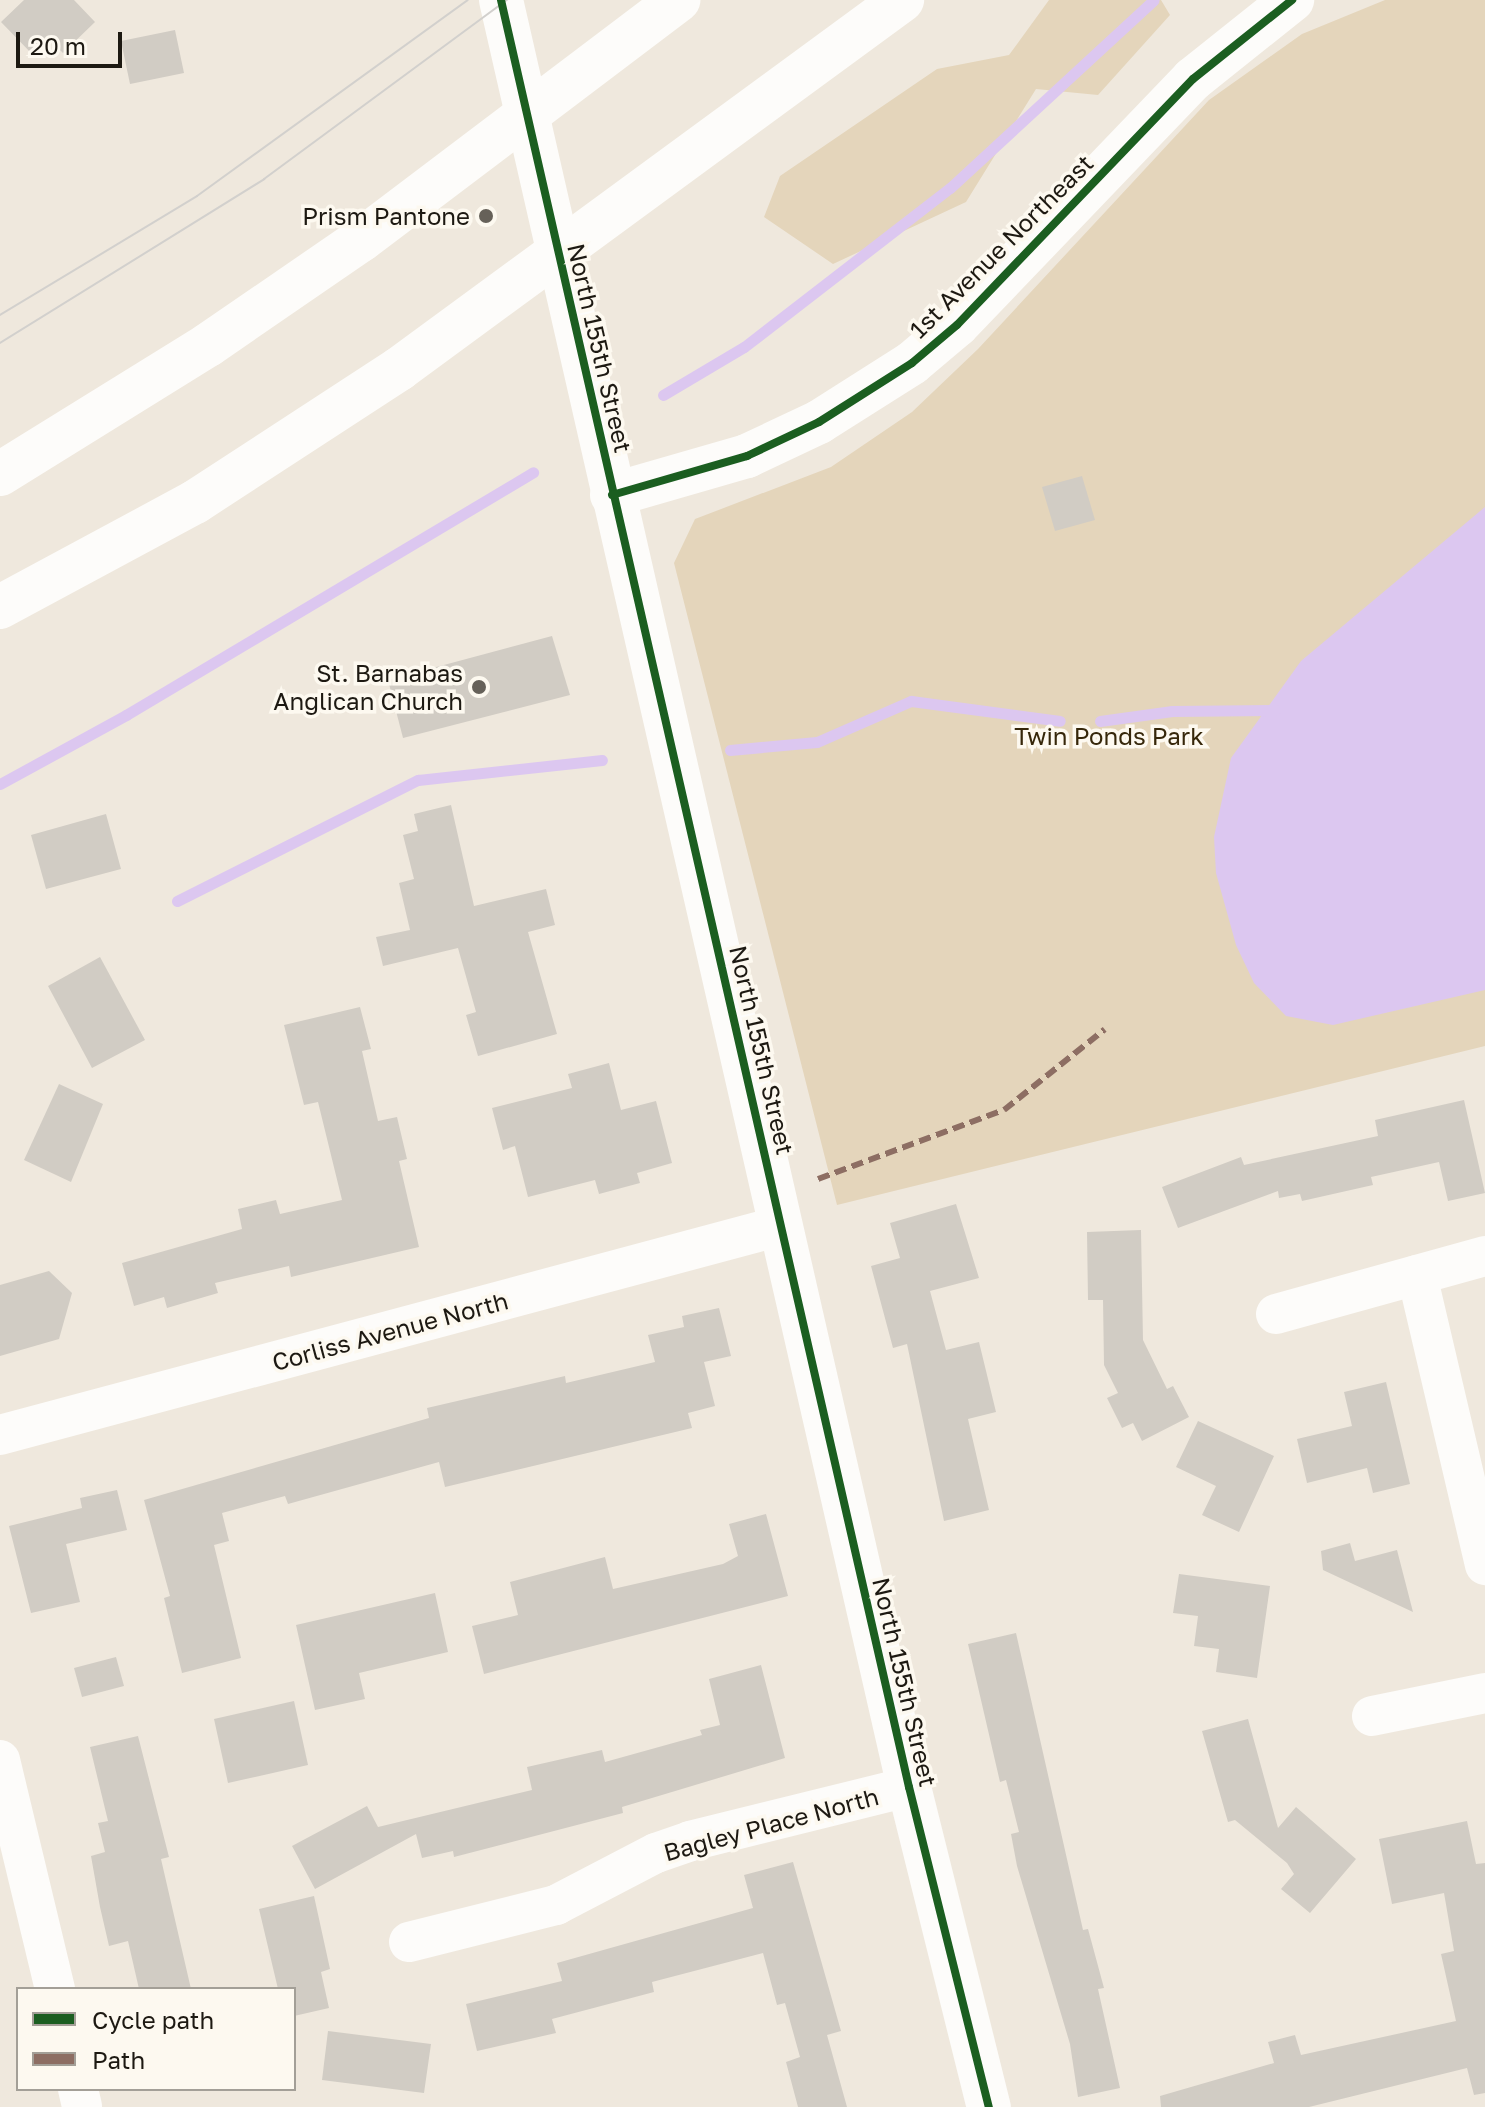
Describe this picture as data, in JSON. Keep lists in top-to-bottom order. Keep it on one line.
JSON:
{"streets":{"main road":["1st Avenue Northeast","North 155th Street"],"street":["Corliss Avenue North","Bagley Place North"]},"crossings":[["1st Avenue Northeast","North 155th Street"],["North 155th Street","Corliss Avenue North"],["North 155th Street","Bagley Place North"]],"parks":["Twin Ponds Park"],"places":["Prism Pantone","St. Barnabas Anglican Church"],"legend":["Cycle path","Path"],"scale_bar":"20 m"}
